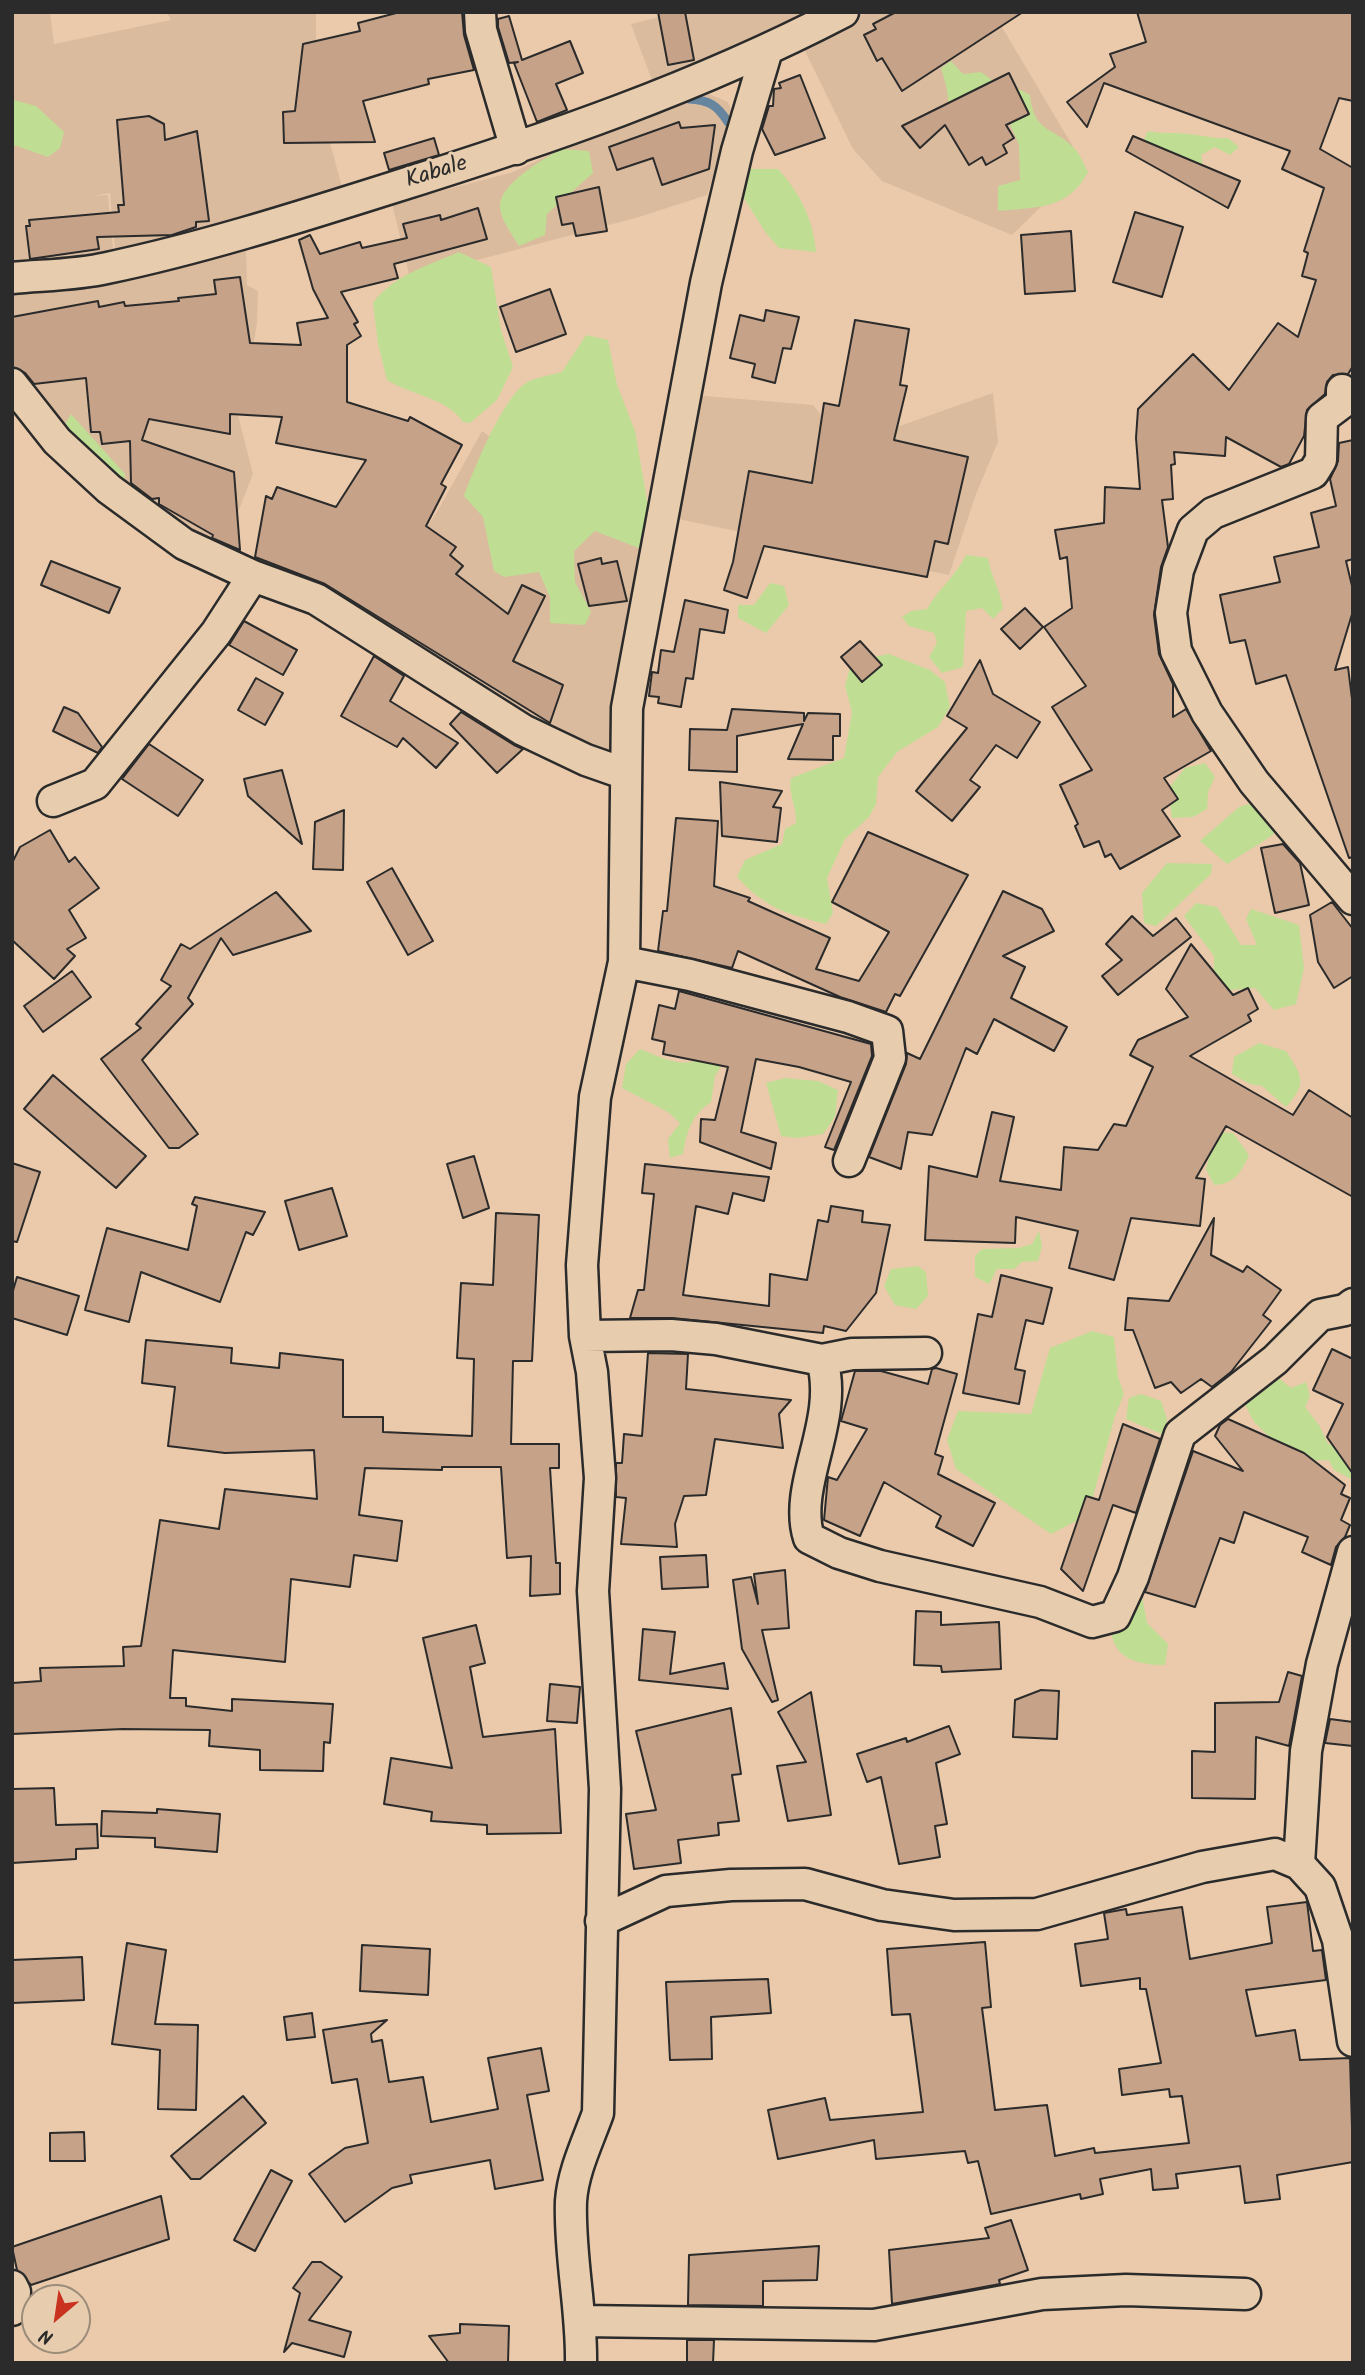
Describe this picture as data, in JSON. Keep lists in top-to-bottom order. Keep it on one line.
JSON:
{"streets":{"street":["Kabale"]},"north":"bottom left"}
